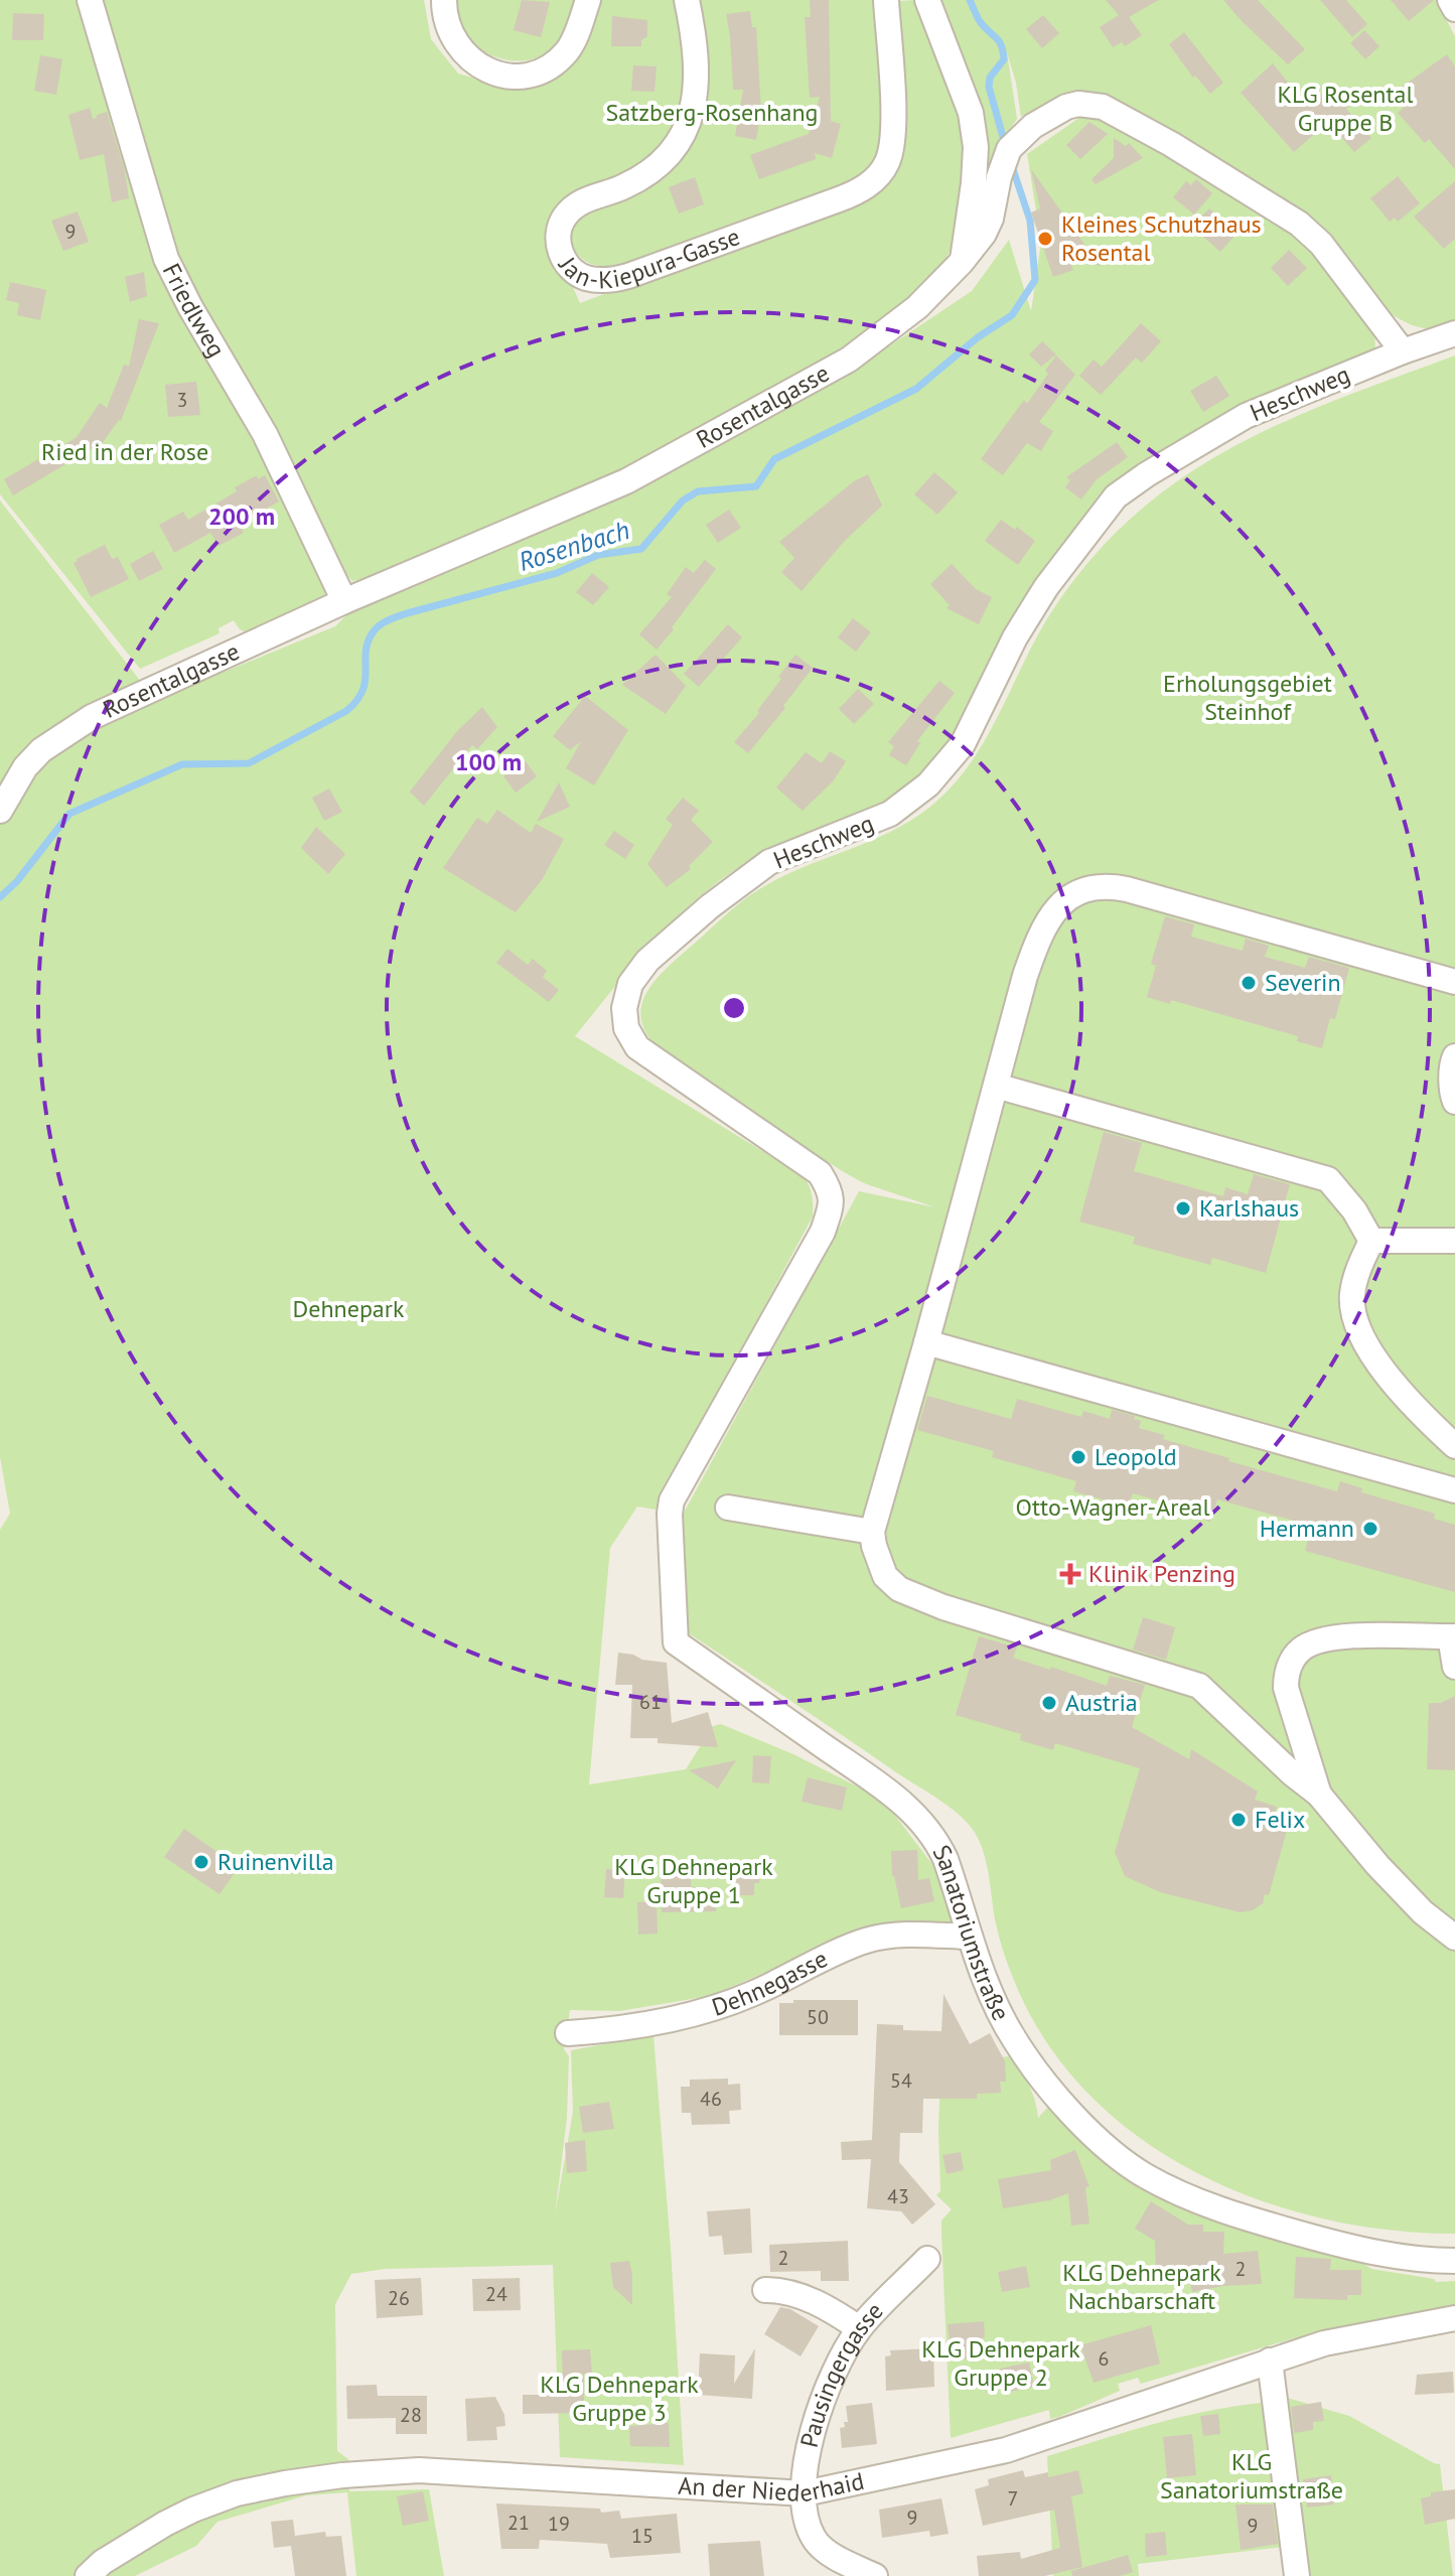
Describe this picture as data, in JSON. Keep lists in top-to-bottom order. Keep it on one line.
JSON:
{"streets":{"street":["Jan-Kiepura-Gasse","Friedlweg","Heschweg","Rosentalgasse","Sanatoriumstraße","Dehnegasse","Pausingergasse","An der Niederhaid"]},"crossings":[["Friedlweg","Rosentalgasse"],["Heschweg","Rosentalgasse"],["Heschweg","Sanatoriumstraße"],["Sanatoriumstraße","Dehnegasse"],["Pausingergasse","An der Niederhaid"]],"water":["Rosenbach"],"parks":["KLG Rosental Gruppe B","Satzberg-Rosenhang","Ried in der Rose","Erholungsgebiet Steinhof","Dehnepark","Otto-Wagner-Areal","KLG Dehnepark Gruppe 1","KLG Dehnepark Nachbarschaft","KLG Dehnepark Gruppe 2","KLG Dehnepark Gruppe 3","KLG Sanatoriumstraße"],"places":{"other":["Kleines Schutzhaus Rosental","Severin","Karlshaus","Leopold","Hermann","Austria","Felix","Ruinenvilla"],"health":["Klinik Penzing"]},"house_numbers":["9","3","61","50","54","46","43","2","2","24","26","6","28","7","9","21","19","9","15"],"rings":["200 m","100 m"]}
